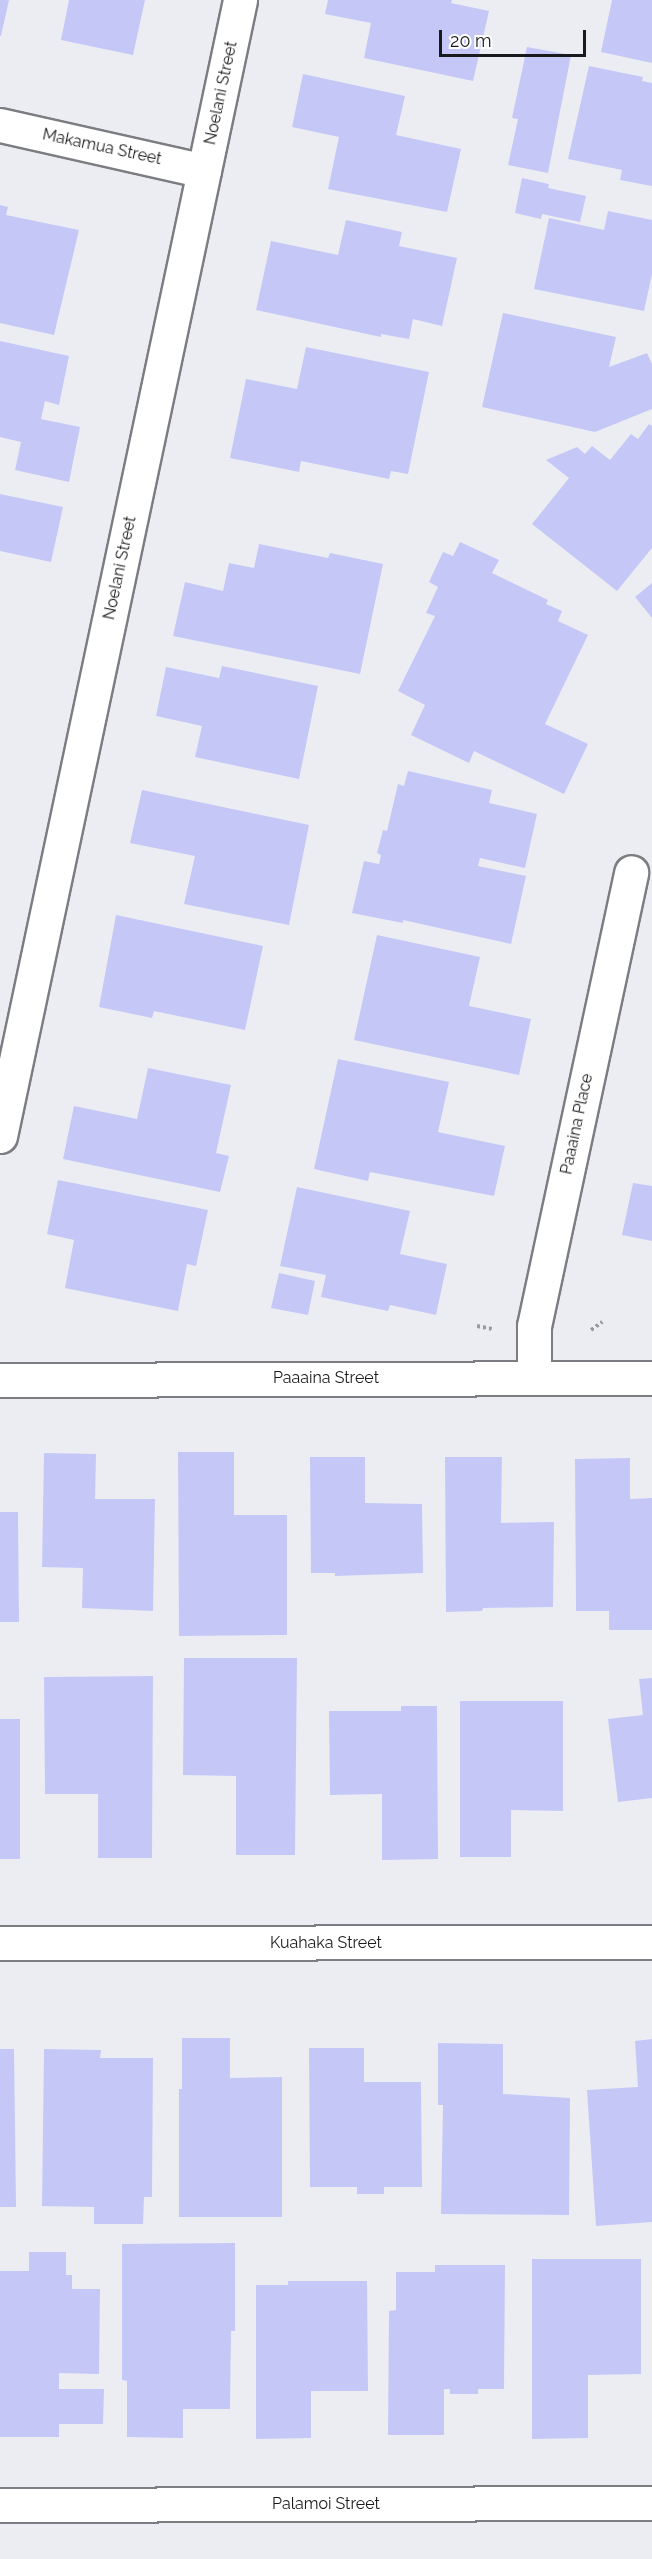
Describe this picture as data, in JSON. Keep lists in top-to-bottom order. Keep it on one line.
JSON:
{"streets":{"street":["Noelani Street","Makamua Street","Paaaina Place","Paaaina Street","Kuahaka Street","Palamoi Street"]},"crossings":[["Noelani Street","Makamua Street"],["Paaaina Place","Paaaina Street"]],"scale_bar":"20 m"}
